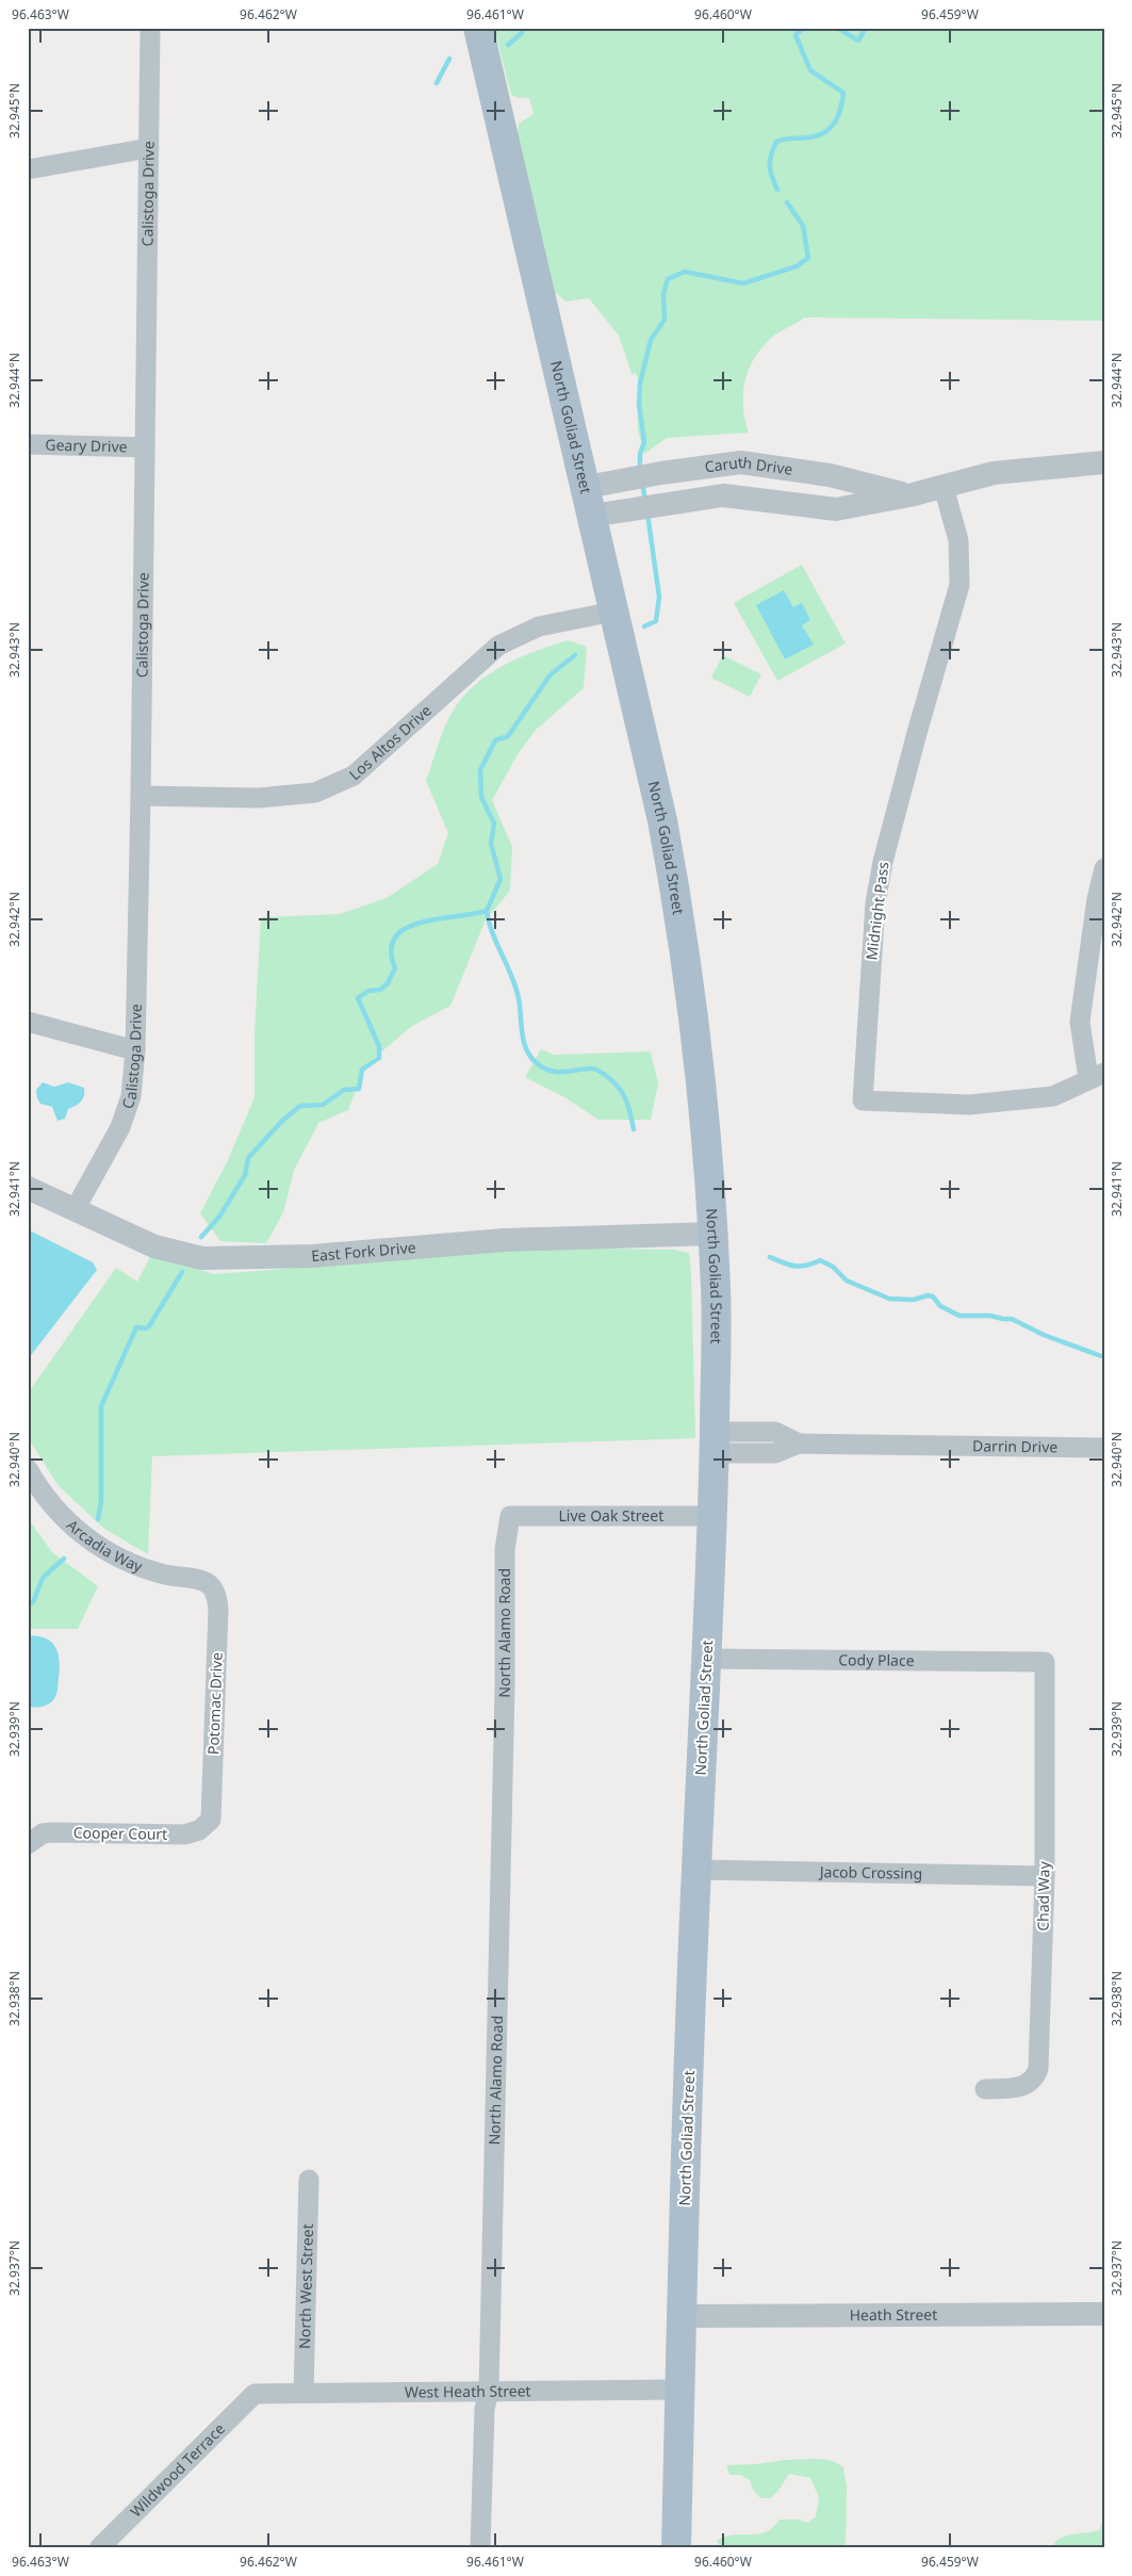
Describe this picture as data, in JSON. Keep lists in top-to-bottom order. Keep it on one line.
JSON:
{"streets":{"main road":["North Goliad Street"],"street":["Calistoga Drive","Geary Drive","Caruth Drive","Los Altos Drive","Midnight Pass","East Fork Drive","Darrin Drive","Live Oak Street","Arcadia Way","North Alamo Road","Cody Place","Potomac Drive","Cooper Court","Jacob Crossing","Chad Way","North West Street","Heath Street","West Heath Street","Wildwood Terrace"]},"crossings":[["Calistoga Drive","Geary Drive"],["Calistoga Drive","Los Altos Drive"],["Calistoga Drive","East Fork Drive"],["North Goliad Street","Caruth Drive"],["North Goliad Street","Los Altos Drive"],["North Goliad Street","East Fork Drive"],["North Goliad Street","Darrin Drive"],["North Goliad Street","Live Oak Street"],["North Goliad Street","Cody Place"],["North Goliad Street","Jacob Crossing"],["North Goliad Street","Heath Street"],["North Goliad Street","West Heath Street"],["Caruth Drive","Midnight Pass"],["Live Oak Street","North Alamo Road"],["Arcadia Way","Potomac Drive"],["North Alamo Road","West Heath Street"],["Cody Place","Chad Way"],["Potomac Drive","Cooper Court"],["Jacob Crossing","Chad Way"],["North West Street","West Heath Street"],["West Heath Street","Wildwood Terrace"]],"coordinates":["96.463°W","96.462°W","96.461°W","96.460°W","96.459°W","32.945°N","32.944°N","32.943°N","32.942°N","32.941°N","32.940°N","32.939°N","32.938°N","32.937°N"]}
